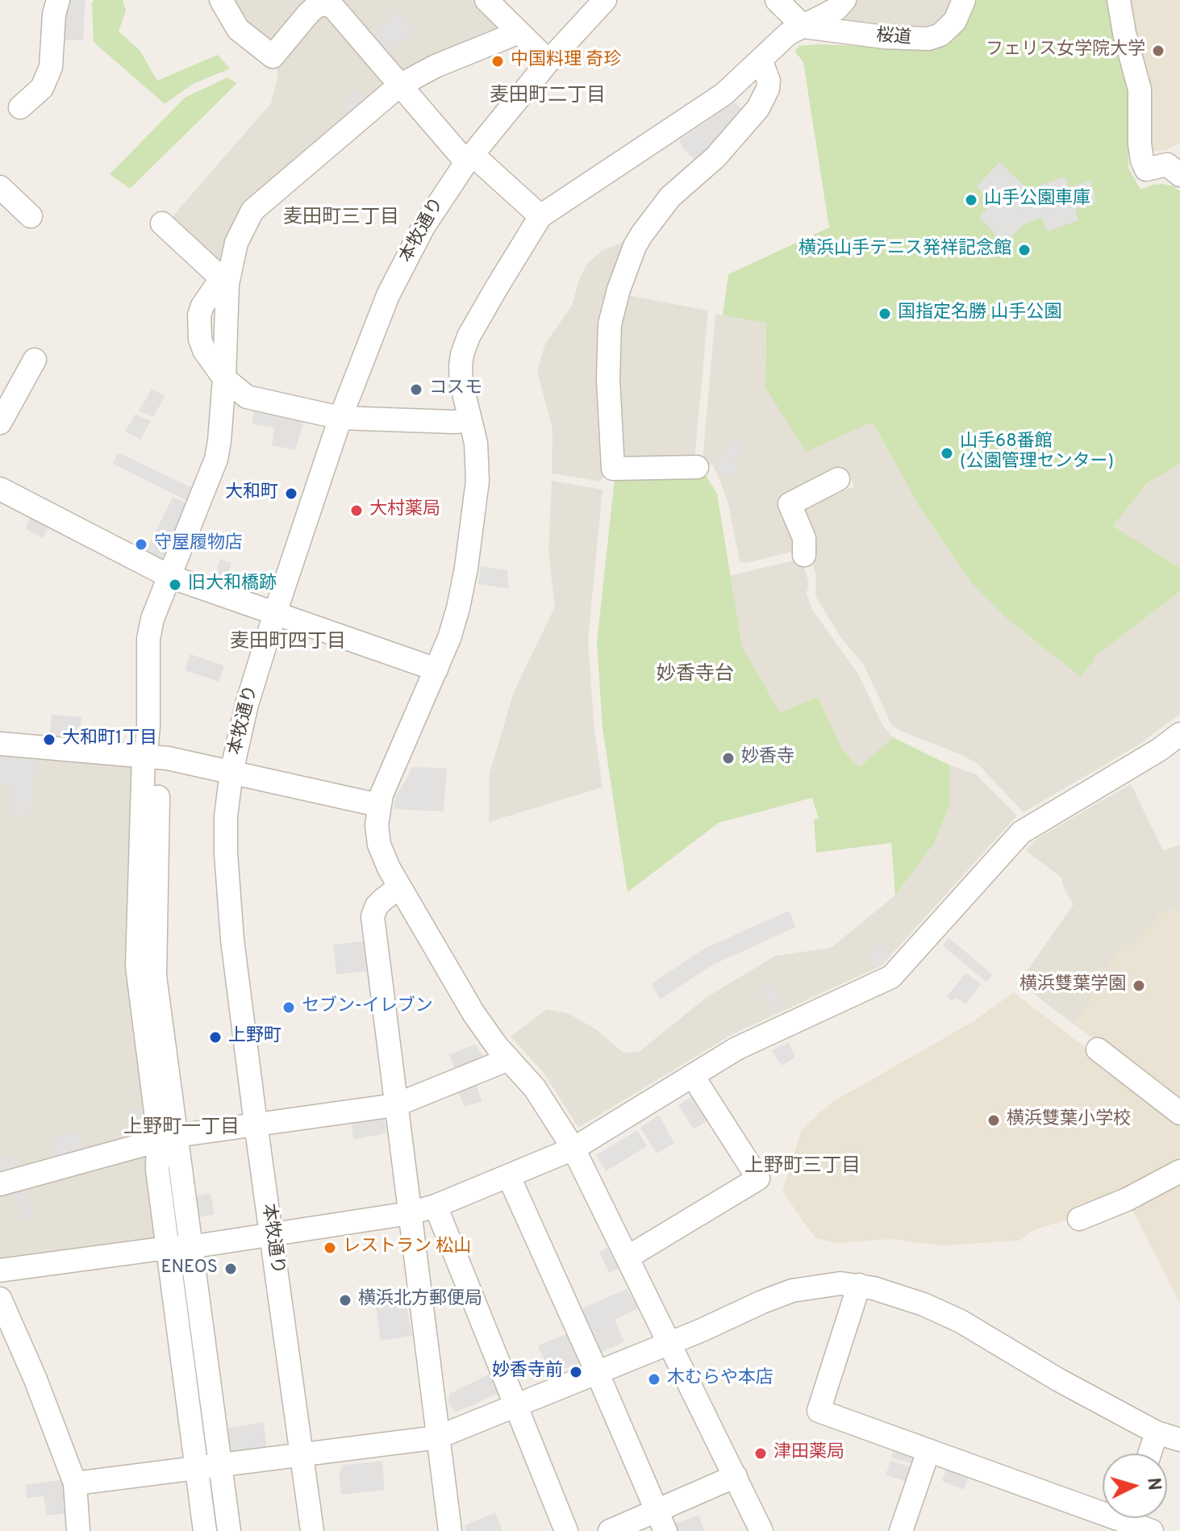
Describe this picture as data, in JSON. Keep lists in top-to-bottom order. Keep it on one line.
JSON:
{"streets":{"street":["桜道","本牧通り"]},"districts":["麦田町二丁目","麦田町三丁目","麦田町四丁目","妙香寺台","上野町一丁目","上野町三丁目"],"places":["フェリス女学院大学","中国料理 奇珍","山手公園車庫","横浜山手テニス発祥記念館","国指定名勝 山手公園","コスモ","山手68番館 (公園管理センター)","大和町","大村薬局","守屋履物店","旧大和橋跡","大和町1丁目","妙香寺","横浜雙葉学園","セブン-イレブン","上野町","横浜雙葉小学校","レストラン 松山","ENEOS","横浜北方郵便局","妙香寺前","木むらや本店","津田薬局"],"north":"right"}
